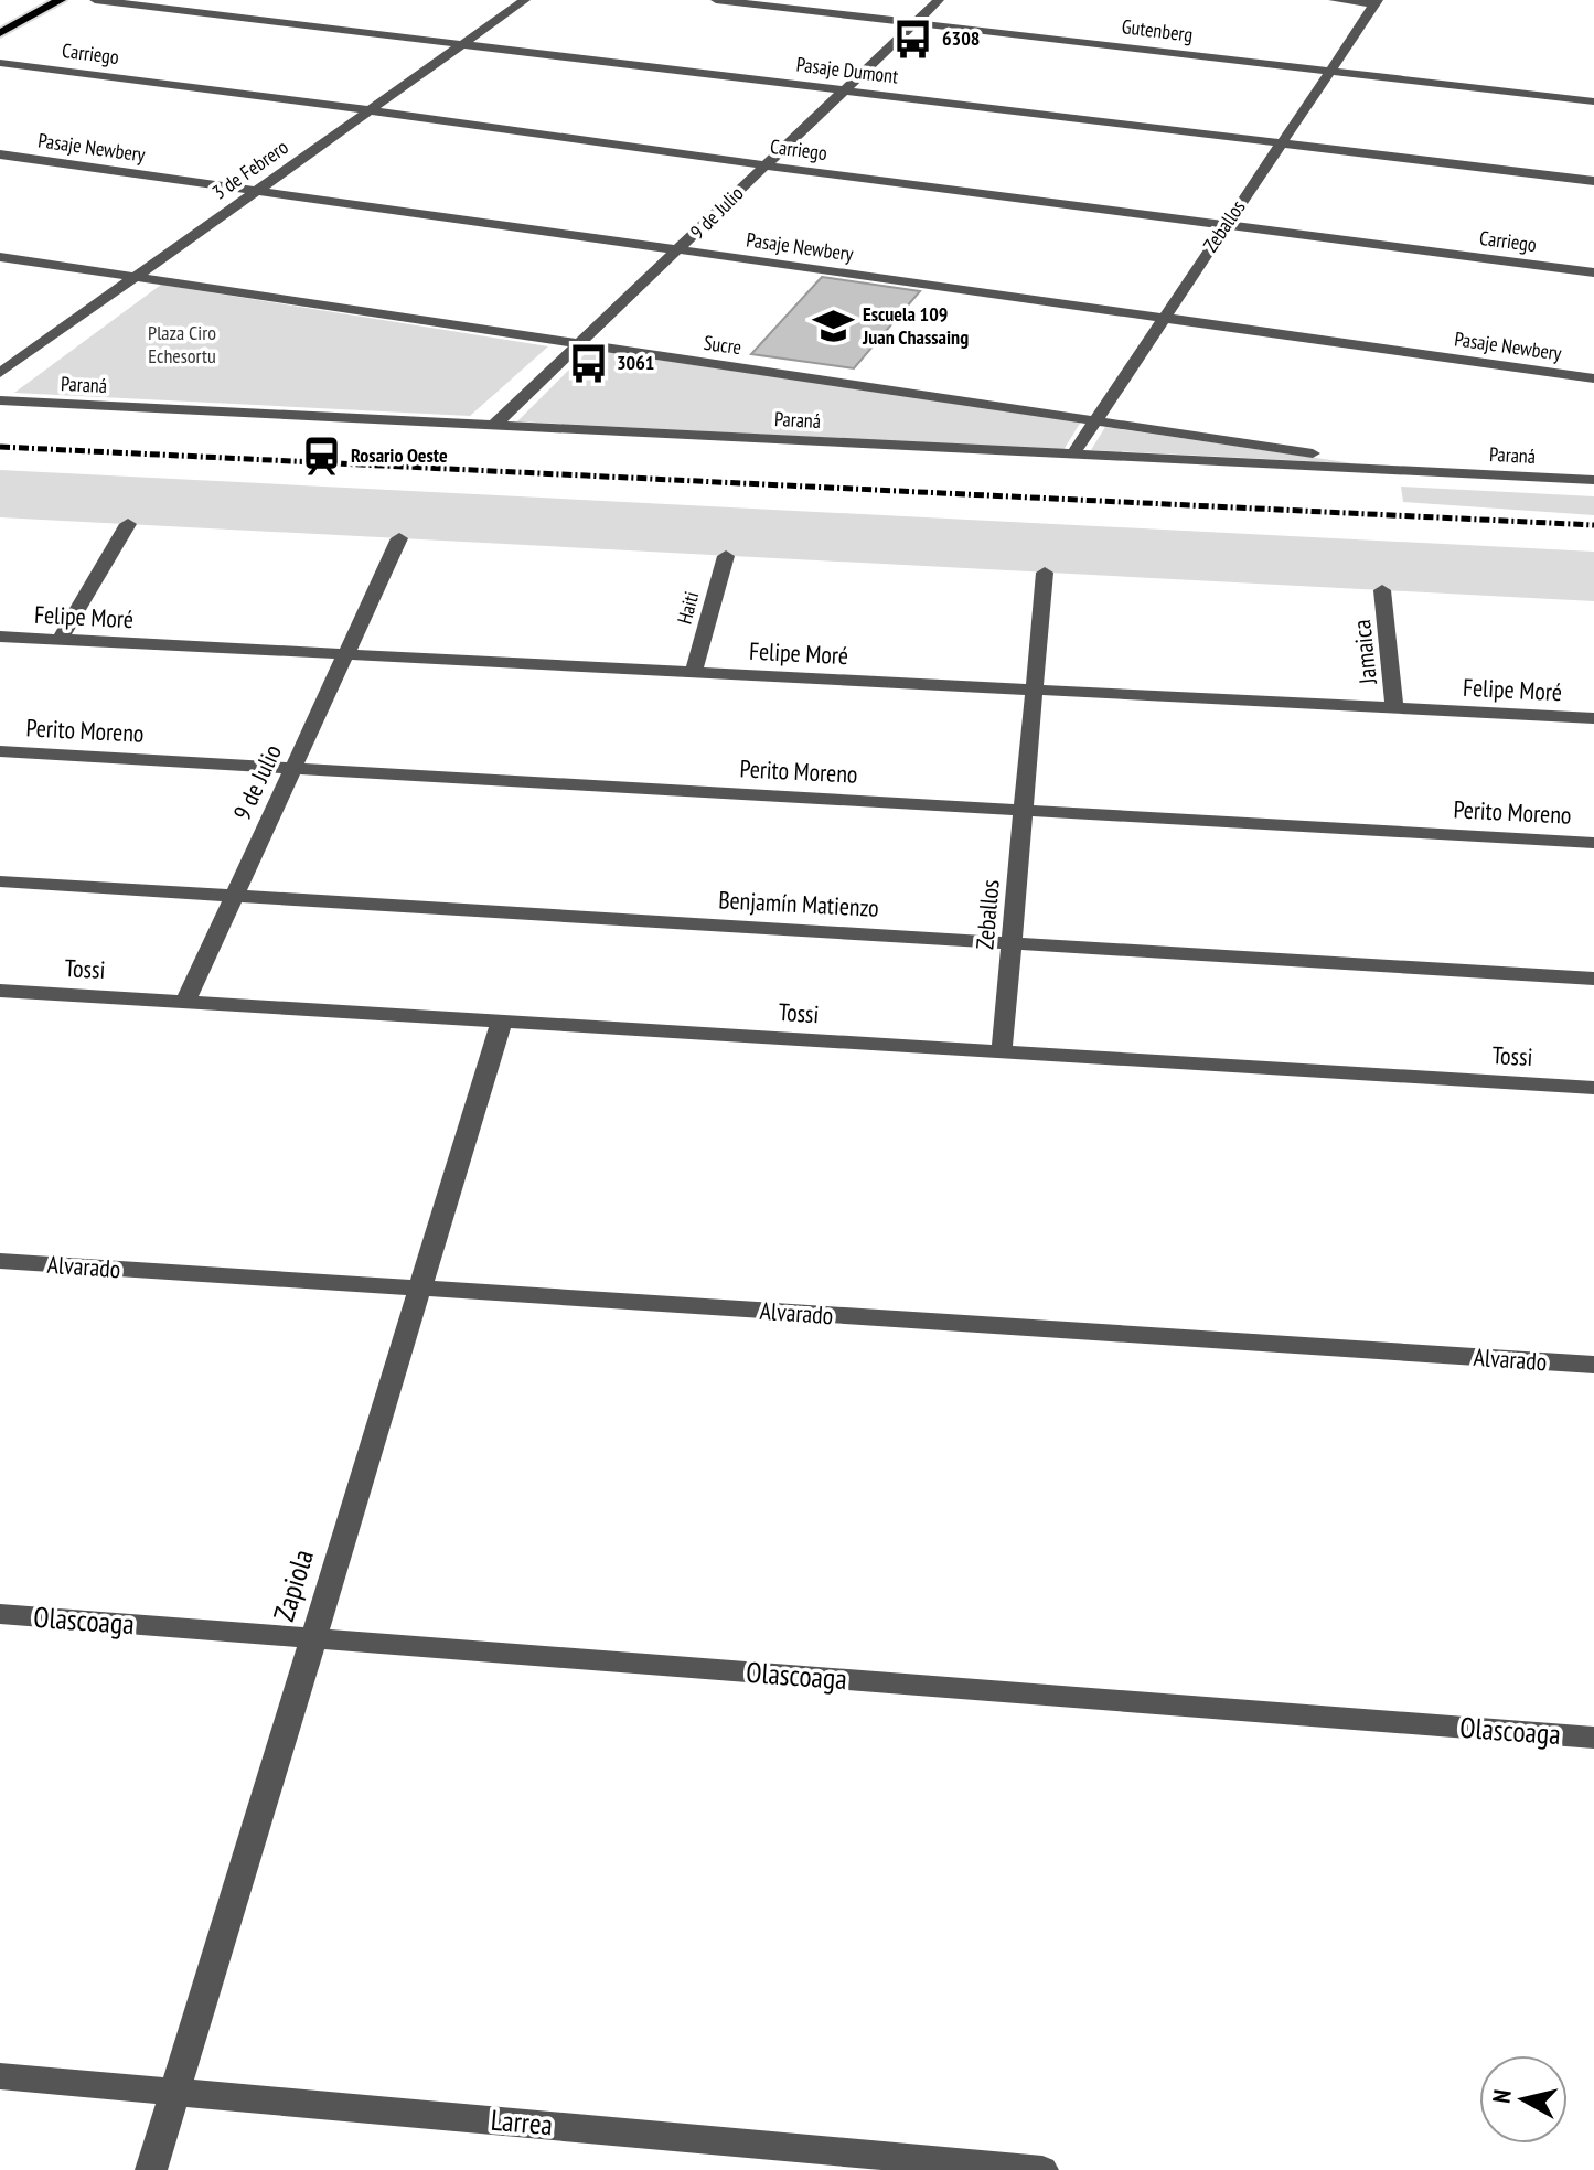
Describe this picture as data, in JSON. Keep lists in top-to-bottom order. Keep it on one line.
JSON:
{"streets":{"street":["Gutenberg","Carriego","Pasaje Dumont","Pasaje Newbery","3 de Febrero","9 de Julio","Zeballos","Sucre","Paraná","Haiti","Felipe Moré","Jamaica","Perito Moreno","Benjamín Matienzo","Tossi","Alvarado","Zapiola","Olascoaga","Larrea"]},"crossings":[["Gutenberg","9 de Julio"],["Gutenberg","Zeballos"],["Carriego","3 de Febrero"],["Carriego","9 de Julio"],["Carriego","Zeballos"],["Pasaje Dumont","3 de Febrero"],["Pasaje Dumont","9 de Julio"],["Pasaje Dumont","Zeballos"],["Pasaje Newbery","3 de Febrero"],["Pasaje Newbery","9 de Julio"],["Pasaje Newbery","Zeballos"],["3 de Febrero","Sucre"],["9 de Julio","Sucre"],["9 de Julio","Paraná"],["9 de Julio","Felipe Moré"],["9 de Julio","Perito Moreno"],["9 de Julio","Benjamín Matienzo"],["9 de Julio","Tossi"],["Zeballos","Sucre"],["Zeballos","Paraná"],["Zeballos","Felipe Moré"],["Zeballos","Perito Moreno"],["Zeballos","Benjamín Matienzo"],["Zeballos","Tossi"],["Sucre","Paraná"],["Haiti","Felipe Moré"],["Felipe Moré","Jamaica"],["Tossi","Zapiola"],["Alvarado","Zapiola"],["Zapiola","Olascoaga"],["Zapiola","Larrea"]],"parks":["Plaza Ciro Echesortu"],"places":{"bus stop":["6308","3061"],"school or university":["Escuela 109 Juan Chassaing"],"station":["Rosario Oeste"]},"north":"left"}
